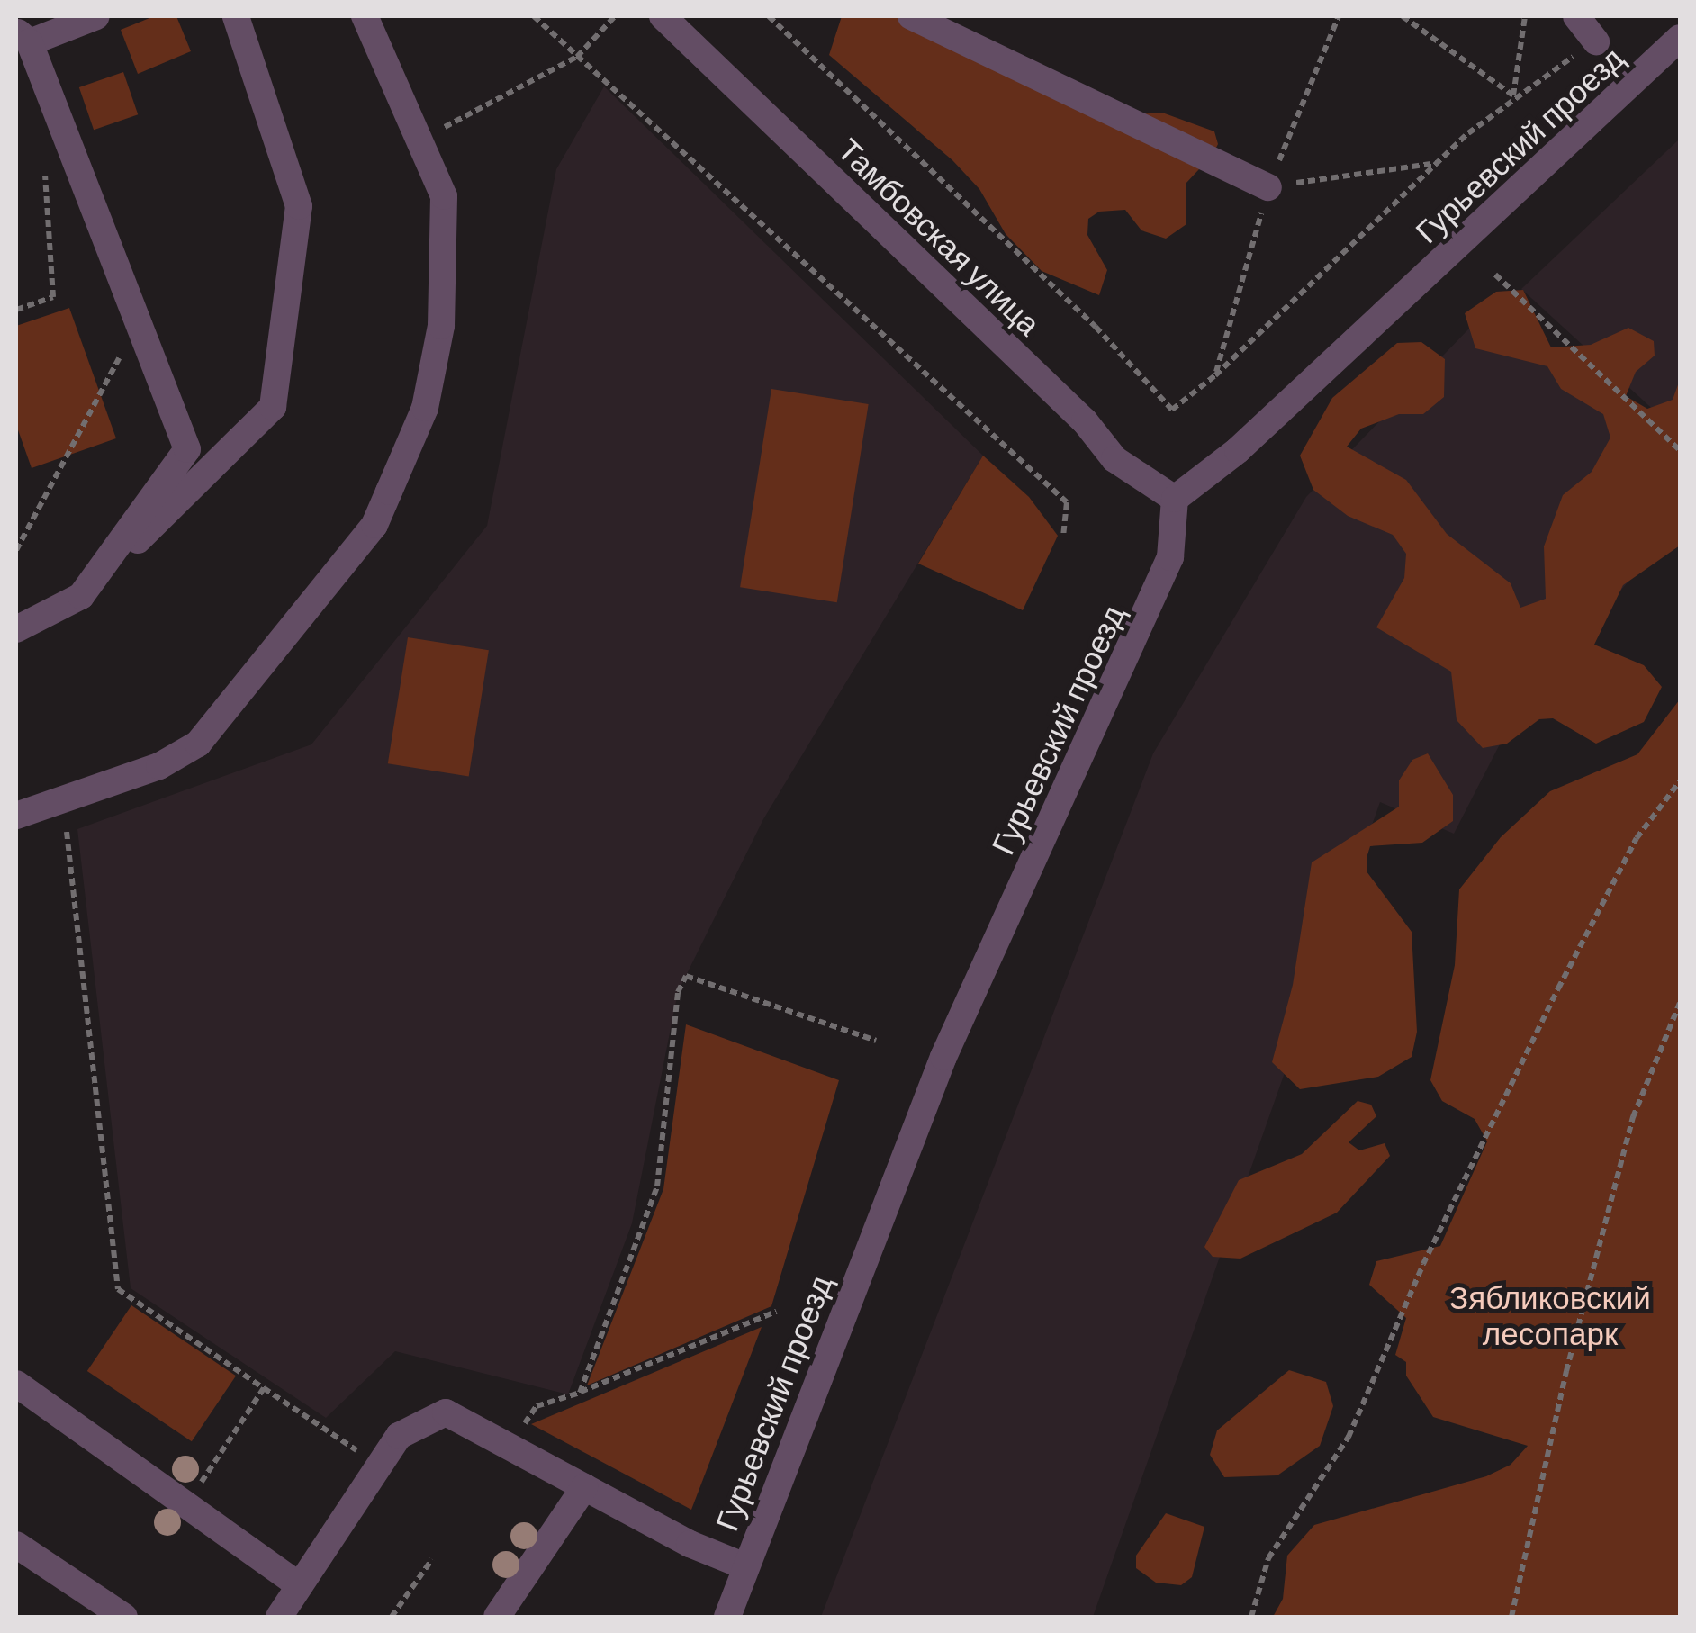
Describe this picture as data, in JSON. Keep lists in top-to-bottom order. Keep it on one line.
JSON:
{"streets":{"street":["Гурьевский проезд","Тамбовская улица"]},"crossings":[["Гурьевский проезд","Тамбовская улица"]],"parks":["Зябликовский лесопарк"]}
